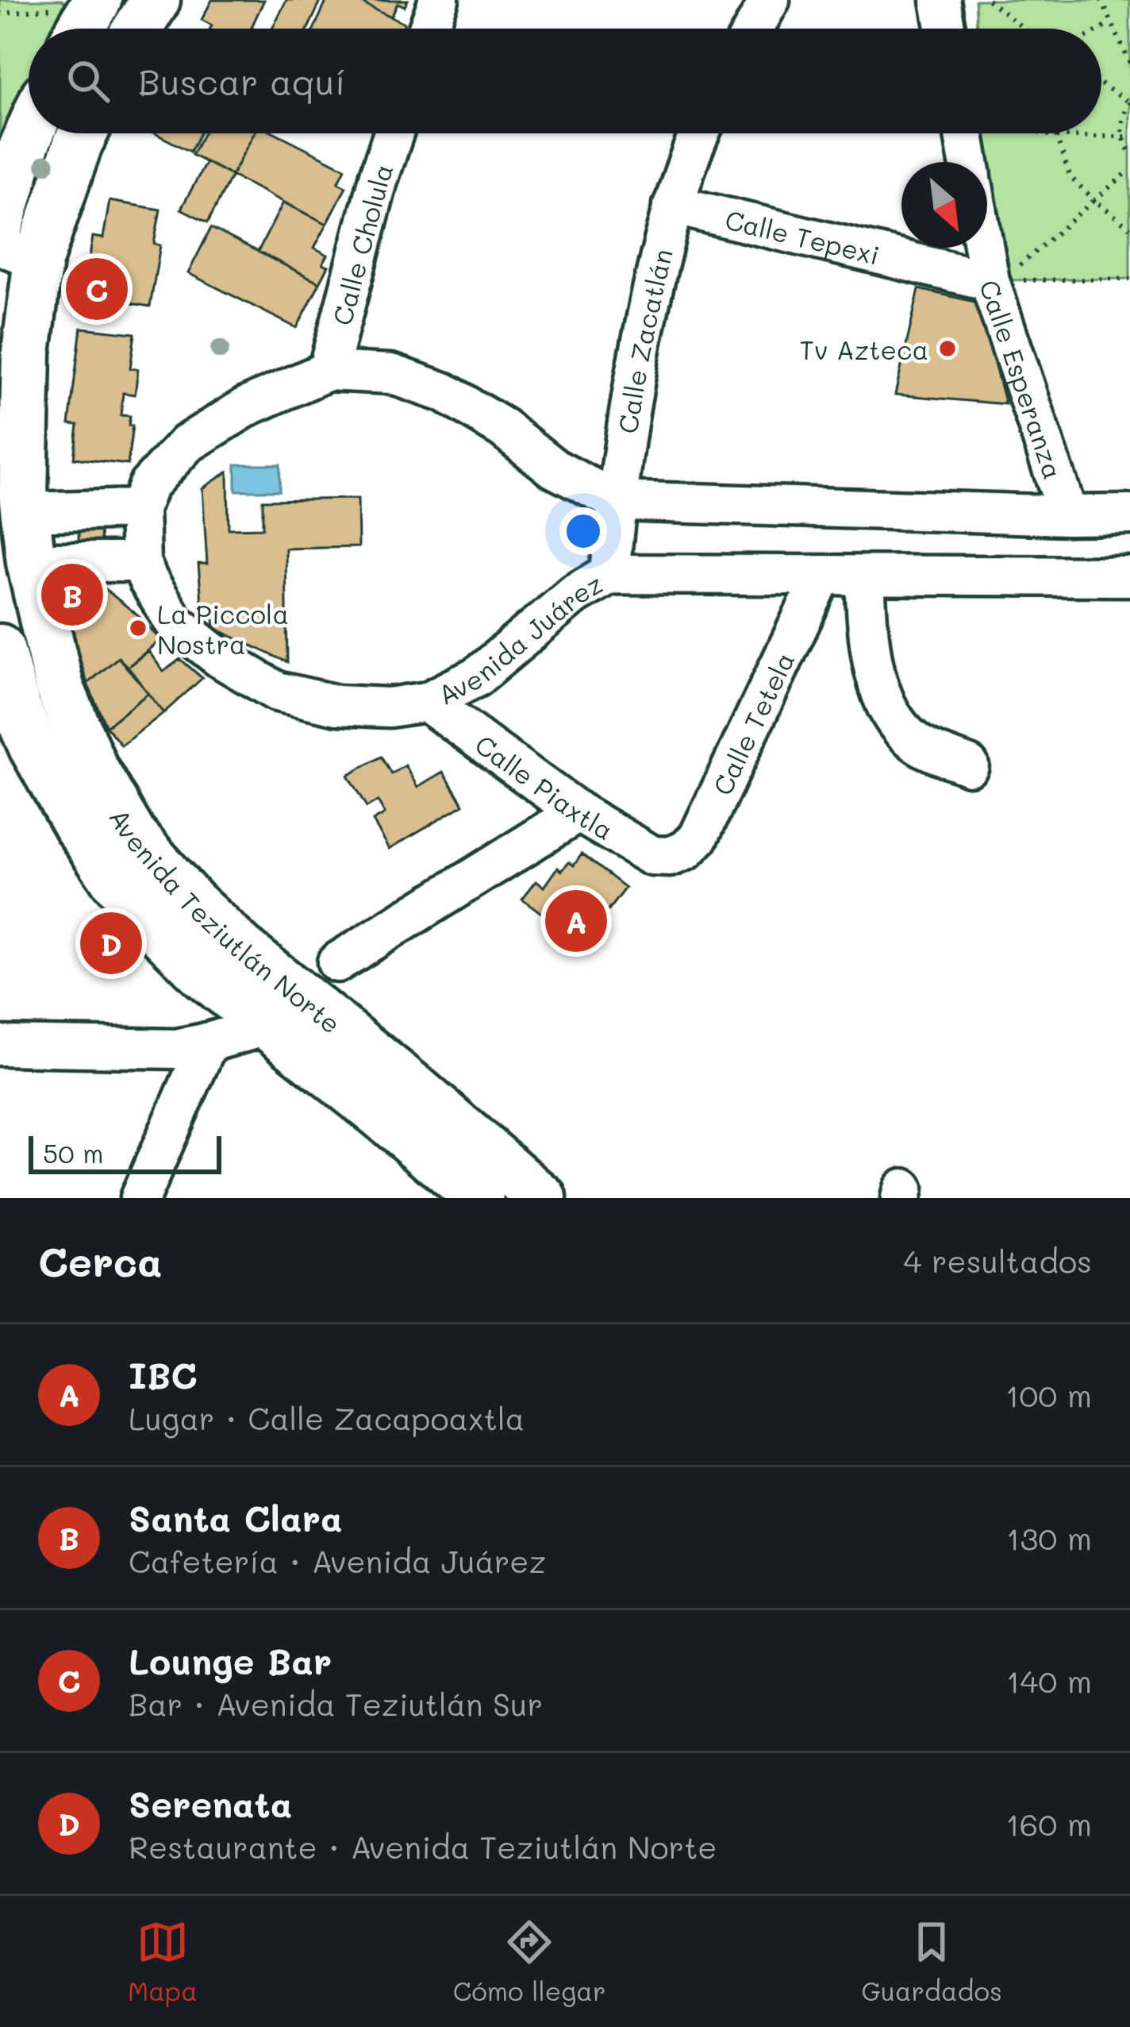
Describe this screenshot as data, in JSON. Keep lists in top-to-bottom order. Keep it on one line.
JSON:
{"streets":{"main road":["Avenida Teziutlán Norte"],"street":["Calle Tepexi","Calle Cholula","Calle Zacatlán","Calle Esperanza","Avenida Juárez","Calle Tetela","Calle Piaxtla"]},"crossings":[["Calle Tepexi","Calle Zacatlán"],["Calle Tepexi","Calle Esperanza"],["Calle Zacatlán","Avenida Juárez"],["Avenida Juárez","Calle Tetela"],["Avenida Juárez","Calle Piaxtla"],["Calle Tetela","Calle Piaxtla"]],"places":["Tv Azteca","La Piccola Nostra"],"scale_bar":"50 m","north":"bottom right","page":{"search":"Buscar aquí","pins":["C","B","A","D"],"scale":"50 m","heading":["Cerca","4 resultados"],"list":[{"mark":"A","name":"IBC","note":"Lugar · Calle Zacapoaxtla","value":"100 m"},{"mark":"B","name":"Santa Clara","note":"Cafetería · Avenida Juárez","value":"130 m"},{"mark":"C","name":"Lounge Bar","note":"Bar · Avenida Teziutlán Sur","value":"140 m"},{"mark":"D","name":"Serenata","note":"Restaurante · Avenida Teziutlán Norte","value":"160 m"}],"nav":["Mapa","Cómo llegar","Guardados"]}}
